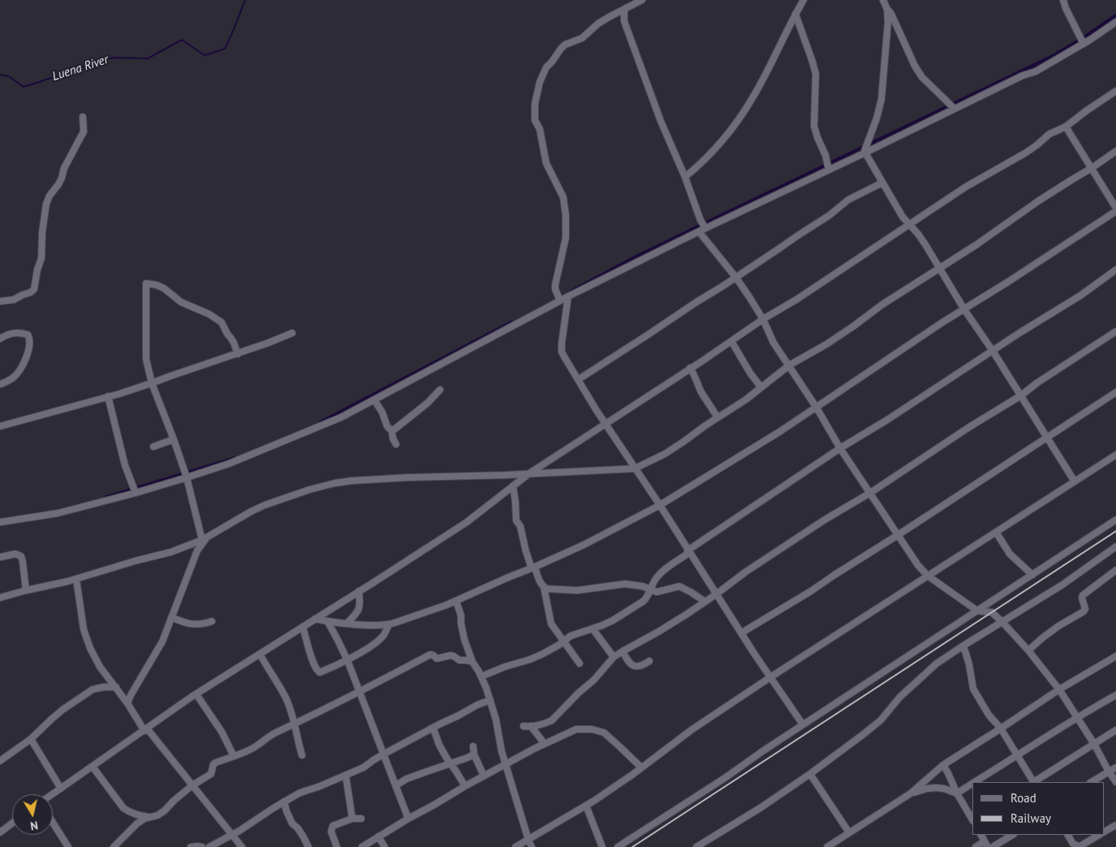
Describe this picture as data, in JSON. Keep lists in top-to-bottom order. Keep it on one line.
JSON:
{"water":["Luena River"],"legend":["Road","Railway"],"north":"bottom"}
